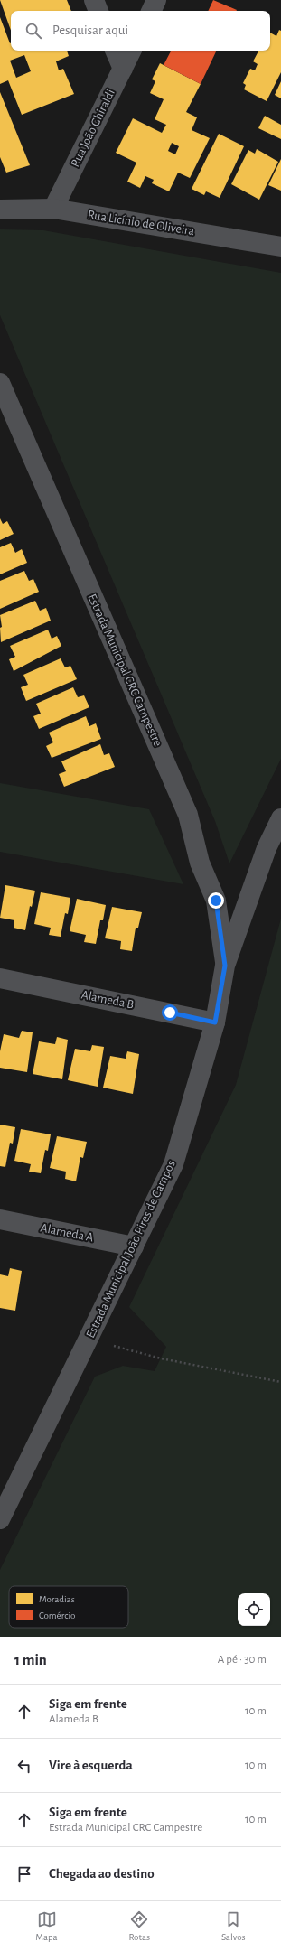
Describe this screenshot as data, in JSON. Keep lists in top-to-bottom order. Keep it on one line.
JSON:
{"streets":{"street":["Rua João Ghiraldi","Rua Licínio de Oliveira","Estrada Municipal CRC Campestre","Alameda B","Alameda A","Estrada Municipal João Pires de Campos"]},"crossings":[["Rua João Ghiraldi","Rua Licínio de Oliveira"],["Estrada Municipal CRC Campestre","Estrada Municipal João Pires de Campos"],["Alameda B","Estrada Municipal João Pires de Campos"],["Alameda A","Estrada Municipal João Pires de Campos"]],"legend":["Moradias","Comércio"],"page":{"search":"Pesquisar aqui","heading":["1 min","A pé · 30 m"],"list":[["Siga em frente","Alameda B","10 m"],["Vire à esquerda","10 m"],["Siga em frente","Estrada Municipal CRC Campestre","10 m"],"Chegada ao destino"],"nav":["Mapa","Rotas","Salvos"]}}
